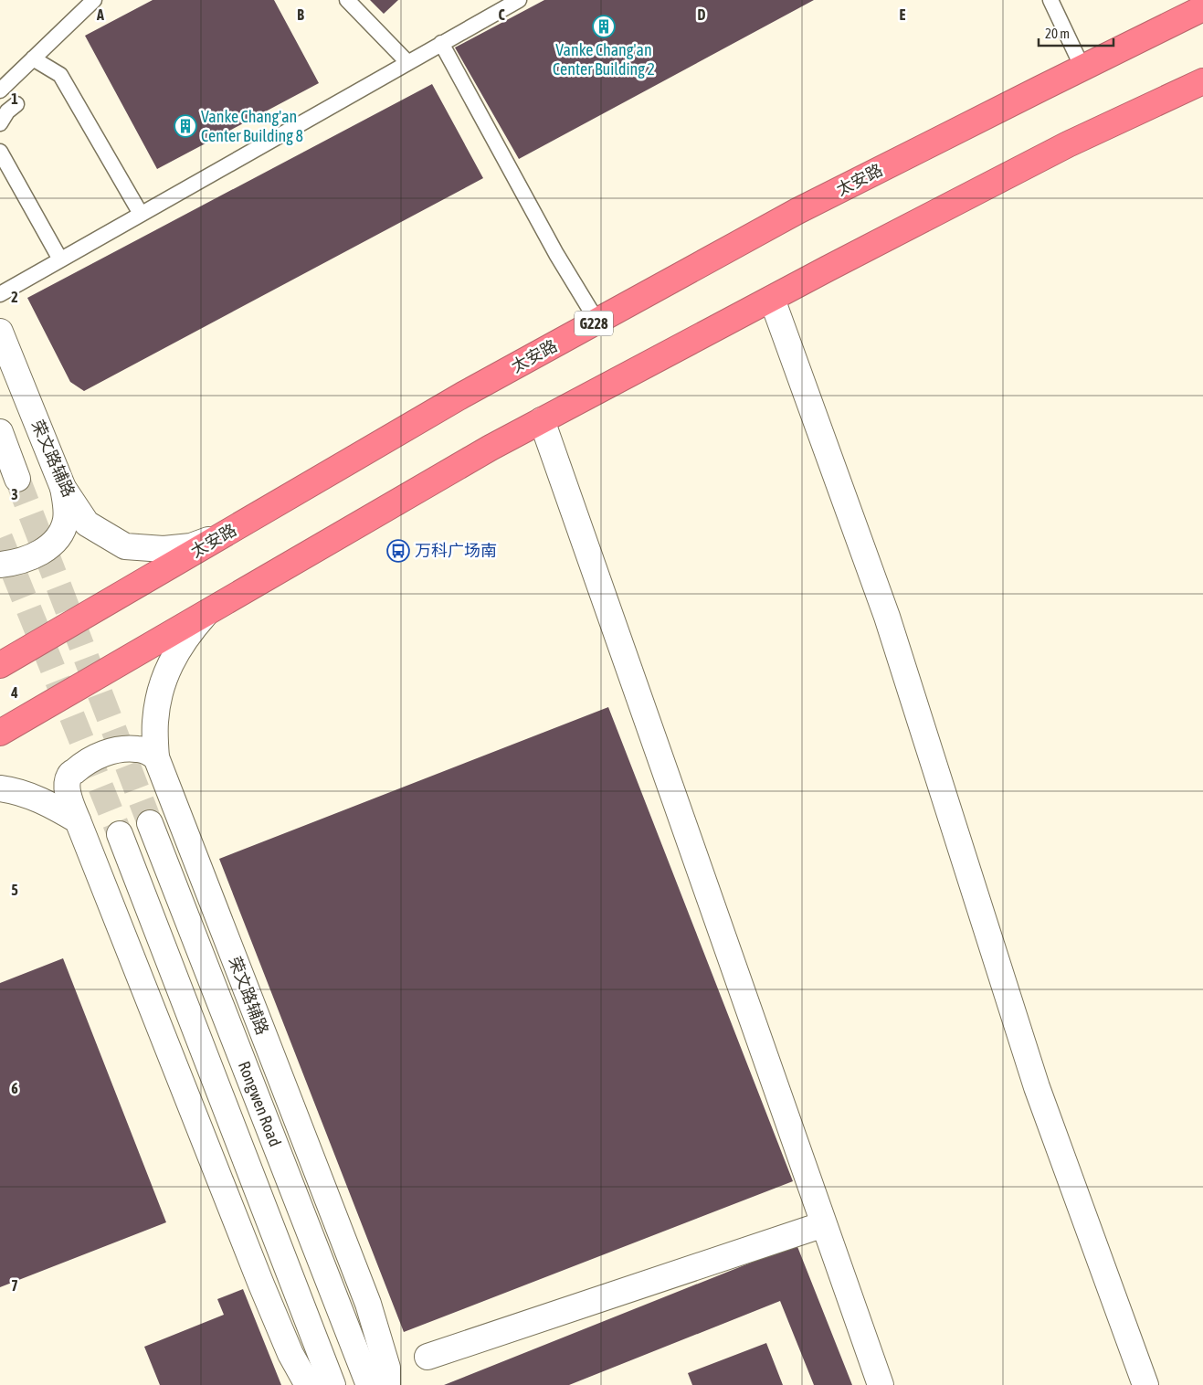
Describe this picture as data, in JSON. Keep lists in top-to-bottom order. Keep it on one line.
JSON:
{"streets":{"highway":["太安路","G228"],"street":["荣文路辅路","Rongwen Road"]},"crossings":[["太安路","荣文路辅路"]],"places":{"building":["Vanke Chang'an Center Building 2","Vanke Chang'an Center Building 8"],"bus stop":["万科广场南"]},"scale_bar":"20 m","grid":{"columns":["A","B","C","D","E"],"rows":["1","2","3","4","5","6","7"]}}
